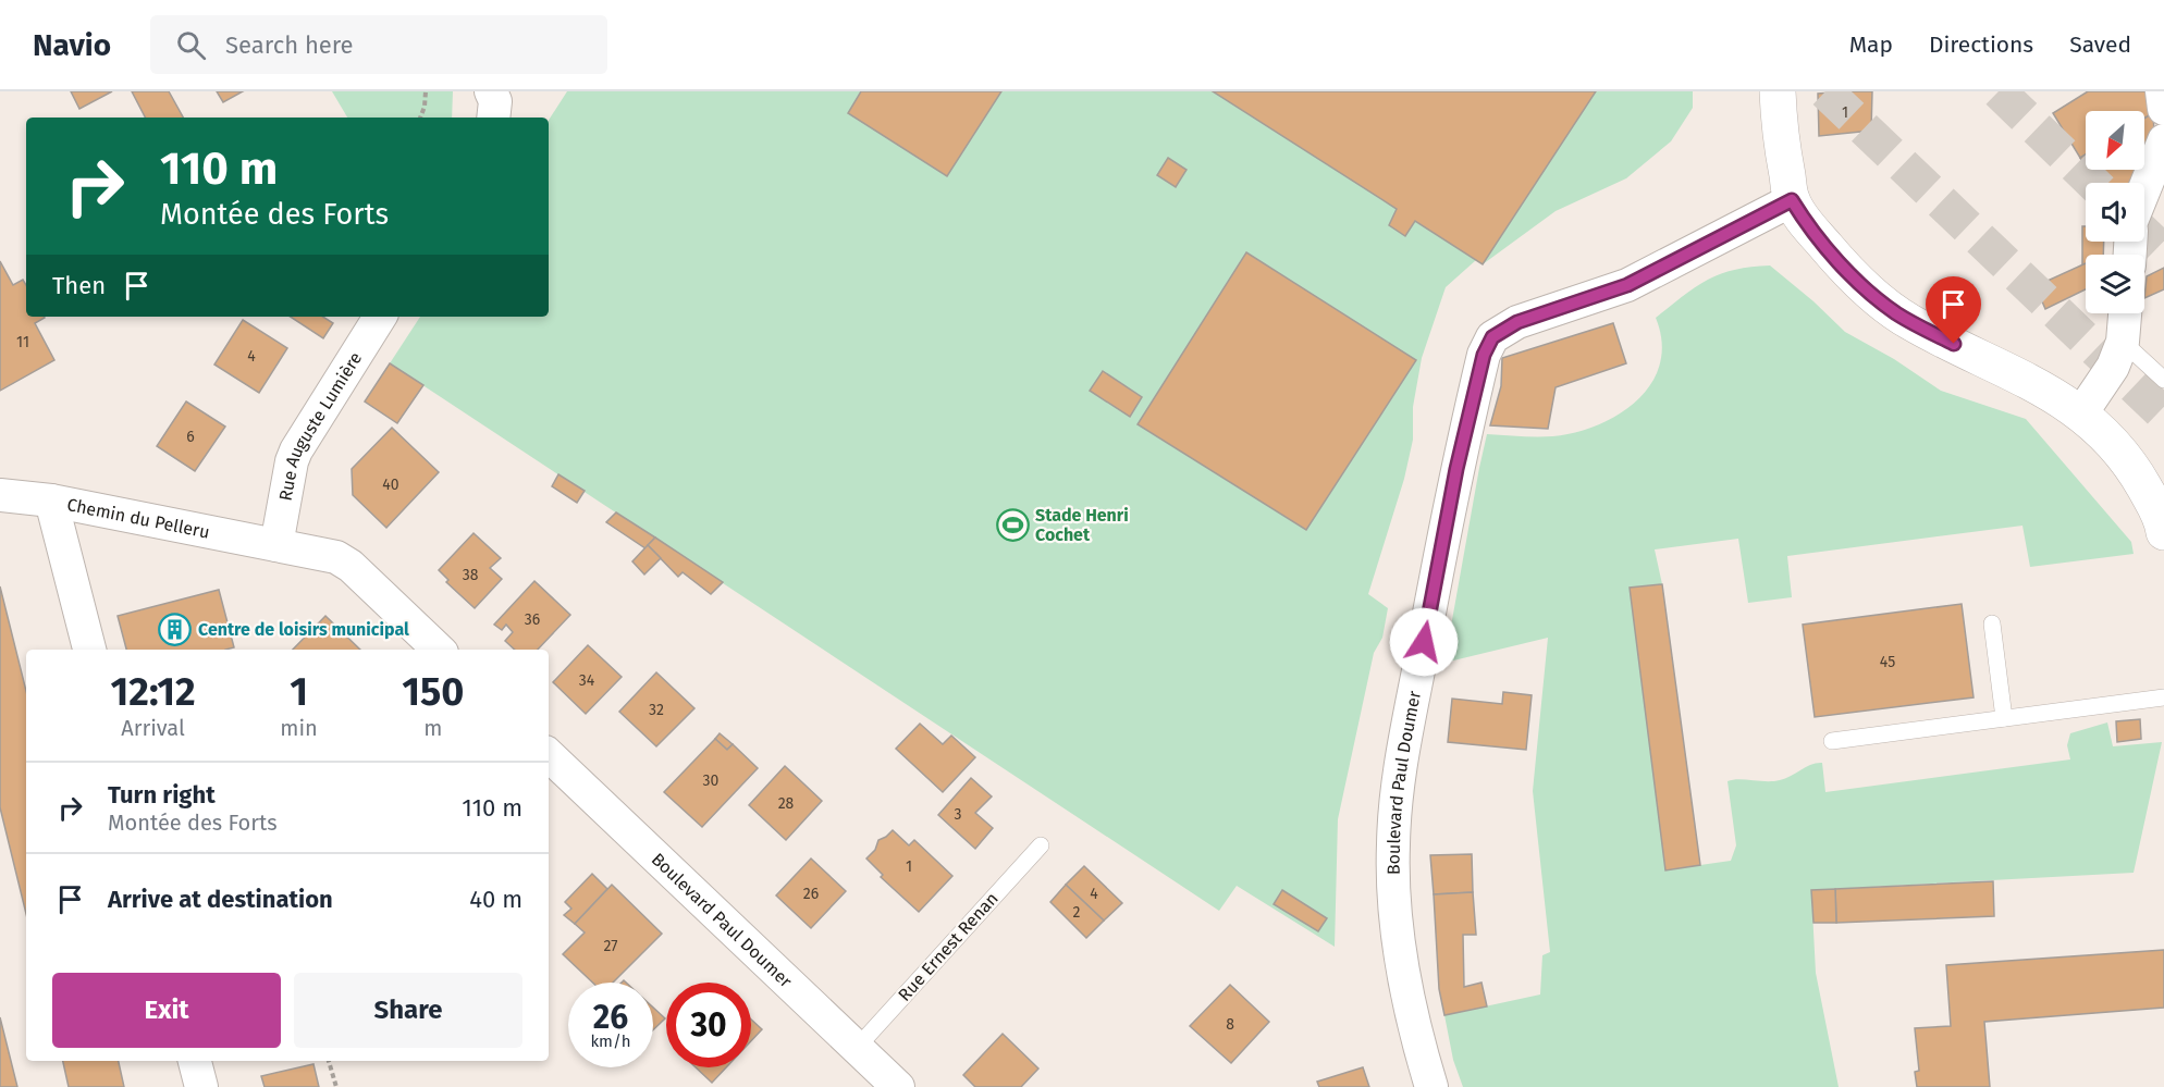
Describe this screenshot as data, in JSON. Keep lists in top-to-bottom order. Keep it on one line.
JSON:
{"streets":{"street":["Rue Auguste Lumière","Chemin du Pelleru","Boulevard Paul Doumer"],"lane":["Rue Ernest Renan"]},"crossings":[["Rue Auguste Lumière","Chemin du Pelleru"],["Boulevard Paul Doumer","Rue Ernest Renan"]],"places":{"sports":["Stade Henri Cochet"],"building":["Centre de loisirs municipal"]},"house_numbers":["1","11","4","6","40","38","36","45","34","32","30","28","3","1","26","4","2","27","8"],"north":"bottom left","page":{"header":"Navio","search":"Search here","nav":["Map","Directions","Saved"],"turn":["110 m","Montée des Forts"],"then":"Then","eta":["12:12","Arrival","1","min","150","m"],"list":[{"name":"Turn right","note":"Montée des Forts","value":"110 m"},{"name":"Arrive at destination","value":"40 m"}],"buttons":["Exit","Share"],"speed":"26 km/h","limit":"30"}}
